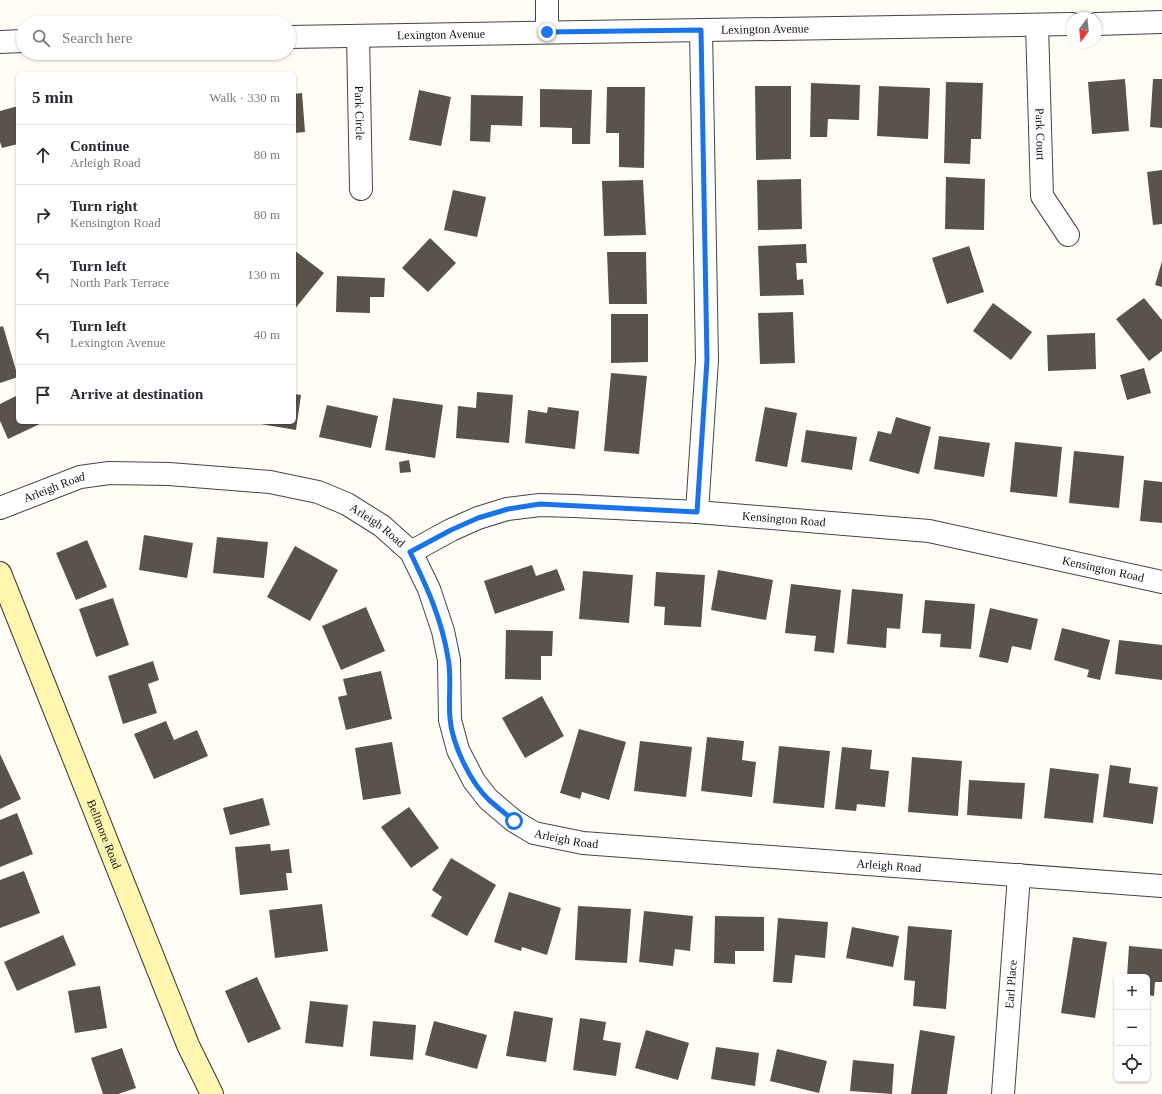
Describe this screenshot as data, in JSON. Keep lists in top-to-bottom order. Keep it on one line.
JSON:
{"streets":{"main road":["Bellmore Road"],"street":["Lexington Avenue","Park Circle","Park Court","Arleigh Road","Kensington Road","Earl Place"]},"crossings":[["Lexington Avenue","Park Circle"],["Lexington Avenue","Park Court"],["Arleigh Road","Kensington Road"],["Arleigh Road","Earl Place"]],"north":"bottom","page":{"search":"Search here","heading":["5 min","Walk · 330 m"],"list":[["Continue","Arleigh Road","80 m"],["Turn right","Kensington Road","80 m"],["Turn left","North Park Terrace","130 m"],["Turn left","Lexington Avenue","40 m"],"Arrive at destination"],"map_buttons":["+","−"]}}
